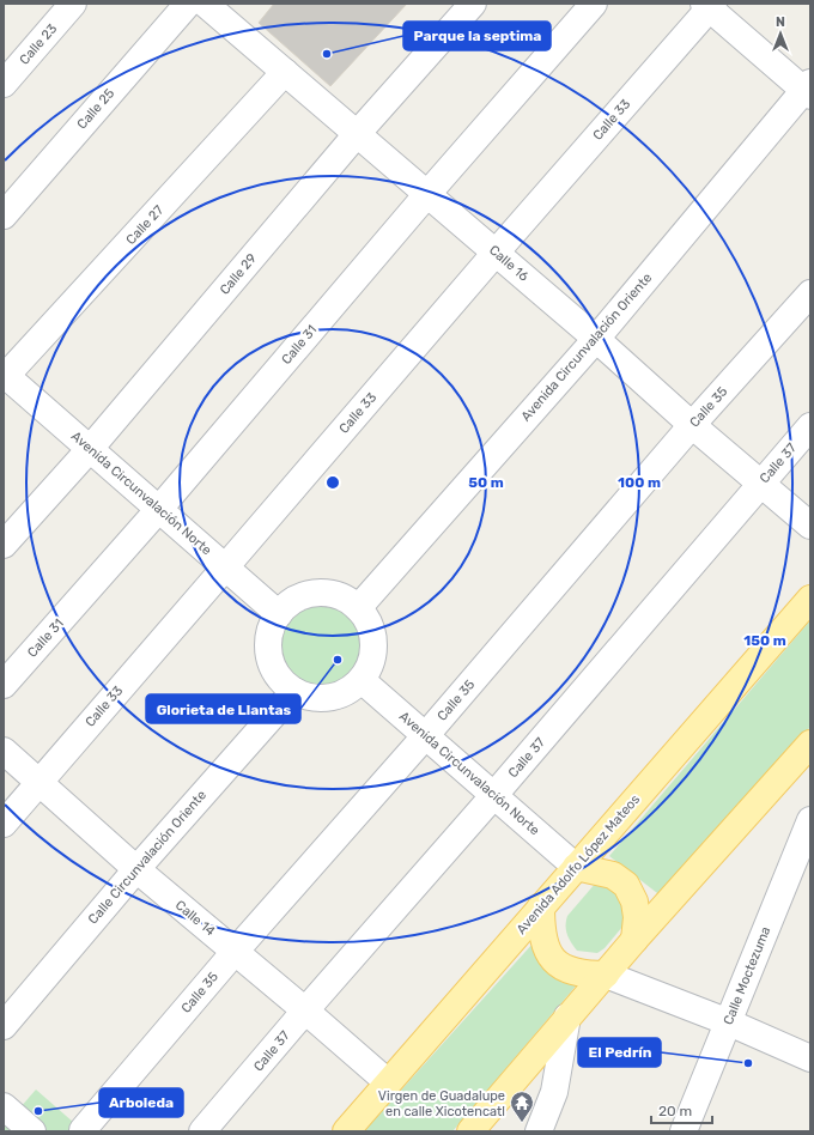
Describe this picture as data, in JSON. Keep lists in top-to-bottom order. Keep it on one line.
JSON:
{"streets":{"main road":["Avenida Adolfo López Mateos"],"street":["Calle 23","Calle 25","Calle 33","Calle 27","Calle 16","Calle 29","Calle 31","Avenida Circunvalación Oriente","Calle 35","Calle 37","Avenida Circunvalación Norte","Calle Circunvalación Oriente","Calle 14","Calle Moctezuma"]},"crossings":[["Calle 33","Calle 16"],["Calle 33","Avenida Circunvalación Norte"],["Calle 33","Calle 14"],["Calle 27","Calle 16"],["Calle 27","Avenida Circunvalación Norte"],["Calle 16","Calle 29"],["Calle 16","Calle 31"],["Calle 16","Avenida Circunvalación Oriente"],["Calle 16","Calle 35"],["Calle 16","Calle 37"],["Calle 29","Avenida Circunvalación Norte"],["Calle 31","Avenida Circunvalación Norte"],["Avenida Circunvalación Oriente","Avenida Circunvalación Norte"],["Avenida Circunvalación Oriente","Calle Circunvalación Oriente"],["Calle 35","Avenida Circunvalación Norte"],["Calle 35","Calle 14"],["Calle 37","Avenida Circunvalación Norte"],["Calle 37","Calle 14"],["Avenida Circunvalación Norte","Calle Circunvalación Oriente"],["Avenida Circunvalación Norte","Avenida Adolfo López Mateos"],["Calle Circunvalación Oriente","Calle 14"],["Avenida Adolfo López Mateos","Calle 14"]],"places":{"other":["Parque la septima","Glorieta de Llantas","El Pedrín","Arboleda"],"temple":["Virgen de Guadalupe en calle Xicotencatl"]},"scale_bar":"20 m","north":"top","rings":["50 m","100 m","150 m"]}
